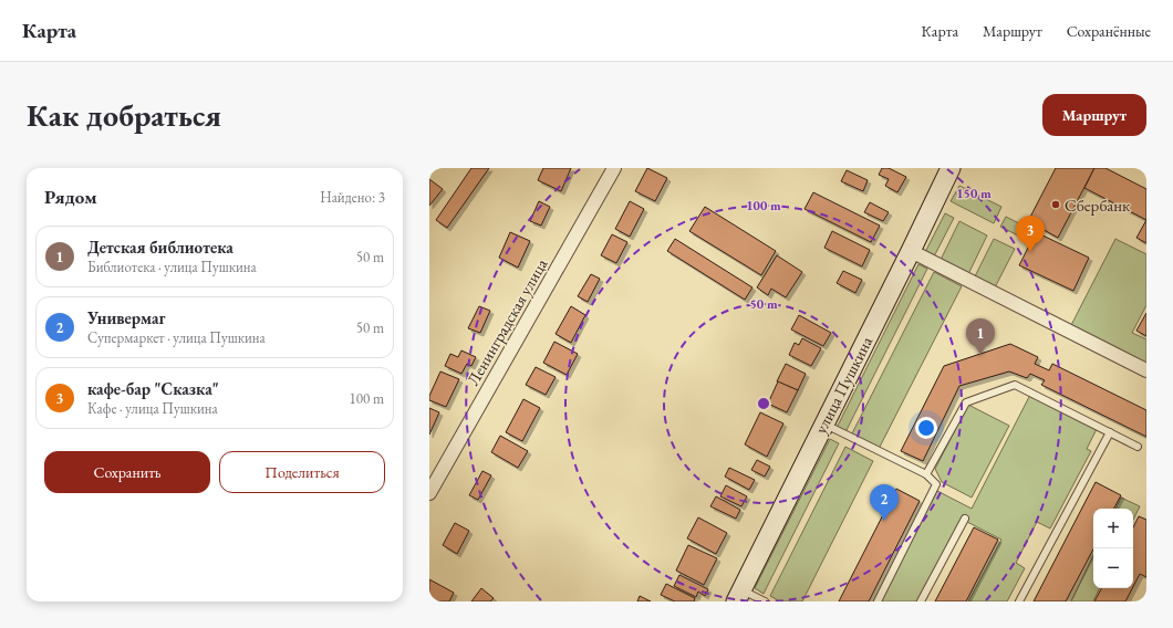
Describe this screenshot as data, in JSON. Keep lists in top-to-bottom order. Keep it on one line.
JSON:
{"streets":{"main road":["улица Пушкина"],"street":["Ленинградская улица"]},"places":["Сбербанк"],"page":{"header":"Карта","nav":["Карта","Маршрут","Сохранённые"],"buttons":["Маршрут",["Сохранить","Поделиться"]],"title":"Как добраться","heading":["Рядом","Найдено: 3"],"pins":["3","1","2"],"list":[{"mark":"1","name":"Детская библиотека","note":"Библиотека · улица Пушкина","value":"50 m"},{"mark":"2","name":"Универмаг","note":"Супермаркет · улица Пушкина","value":"50 m"},{"mark":"3","name":"кафе-бар \"Сказка\"","note":"Кафе · улица Пушкина","value":"100 m"}],"map_buttons":["+","−"]},"rings":["150 m","100 m","50 m"]}
